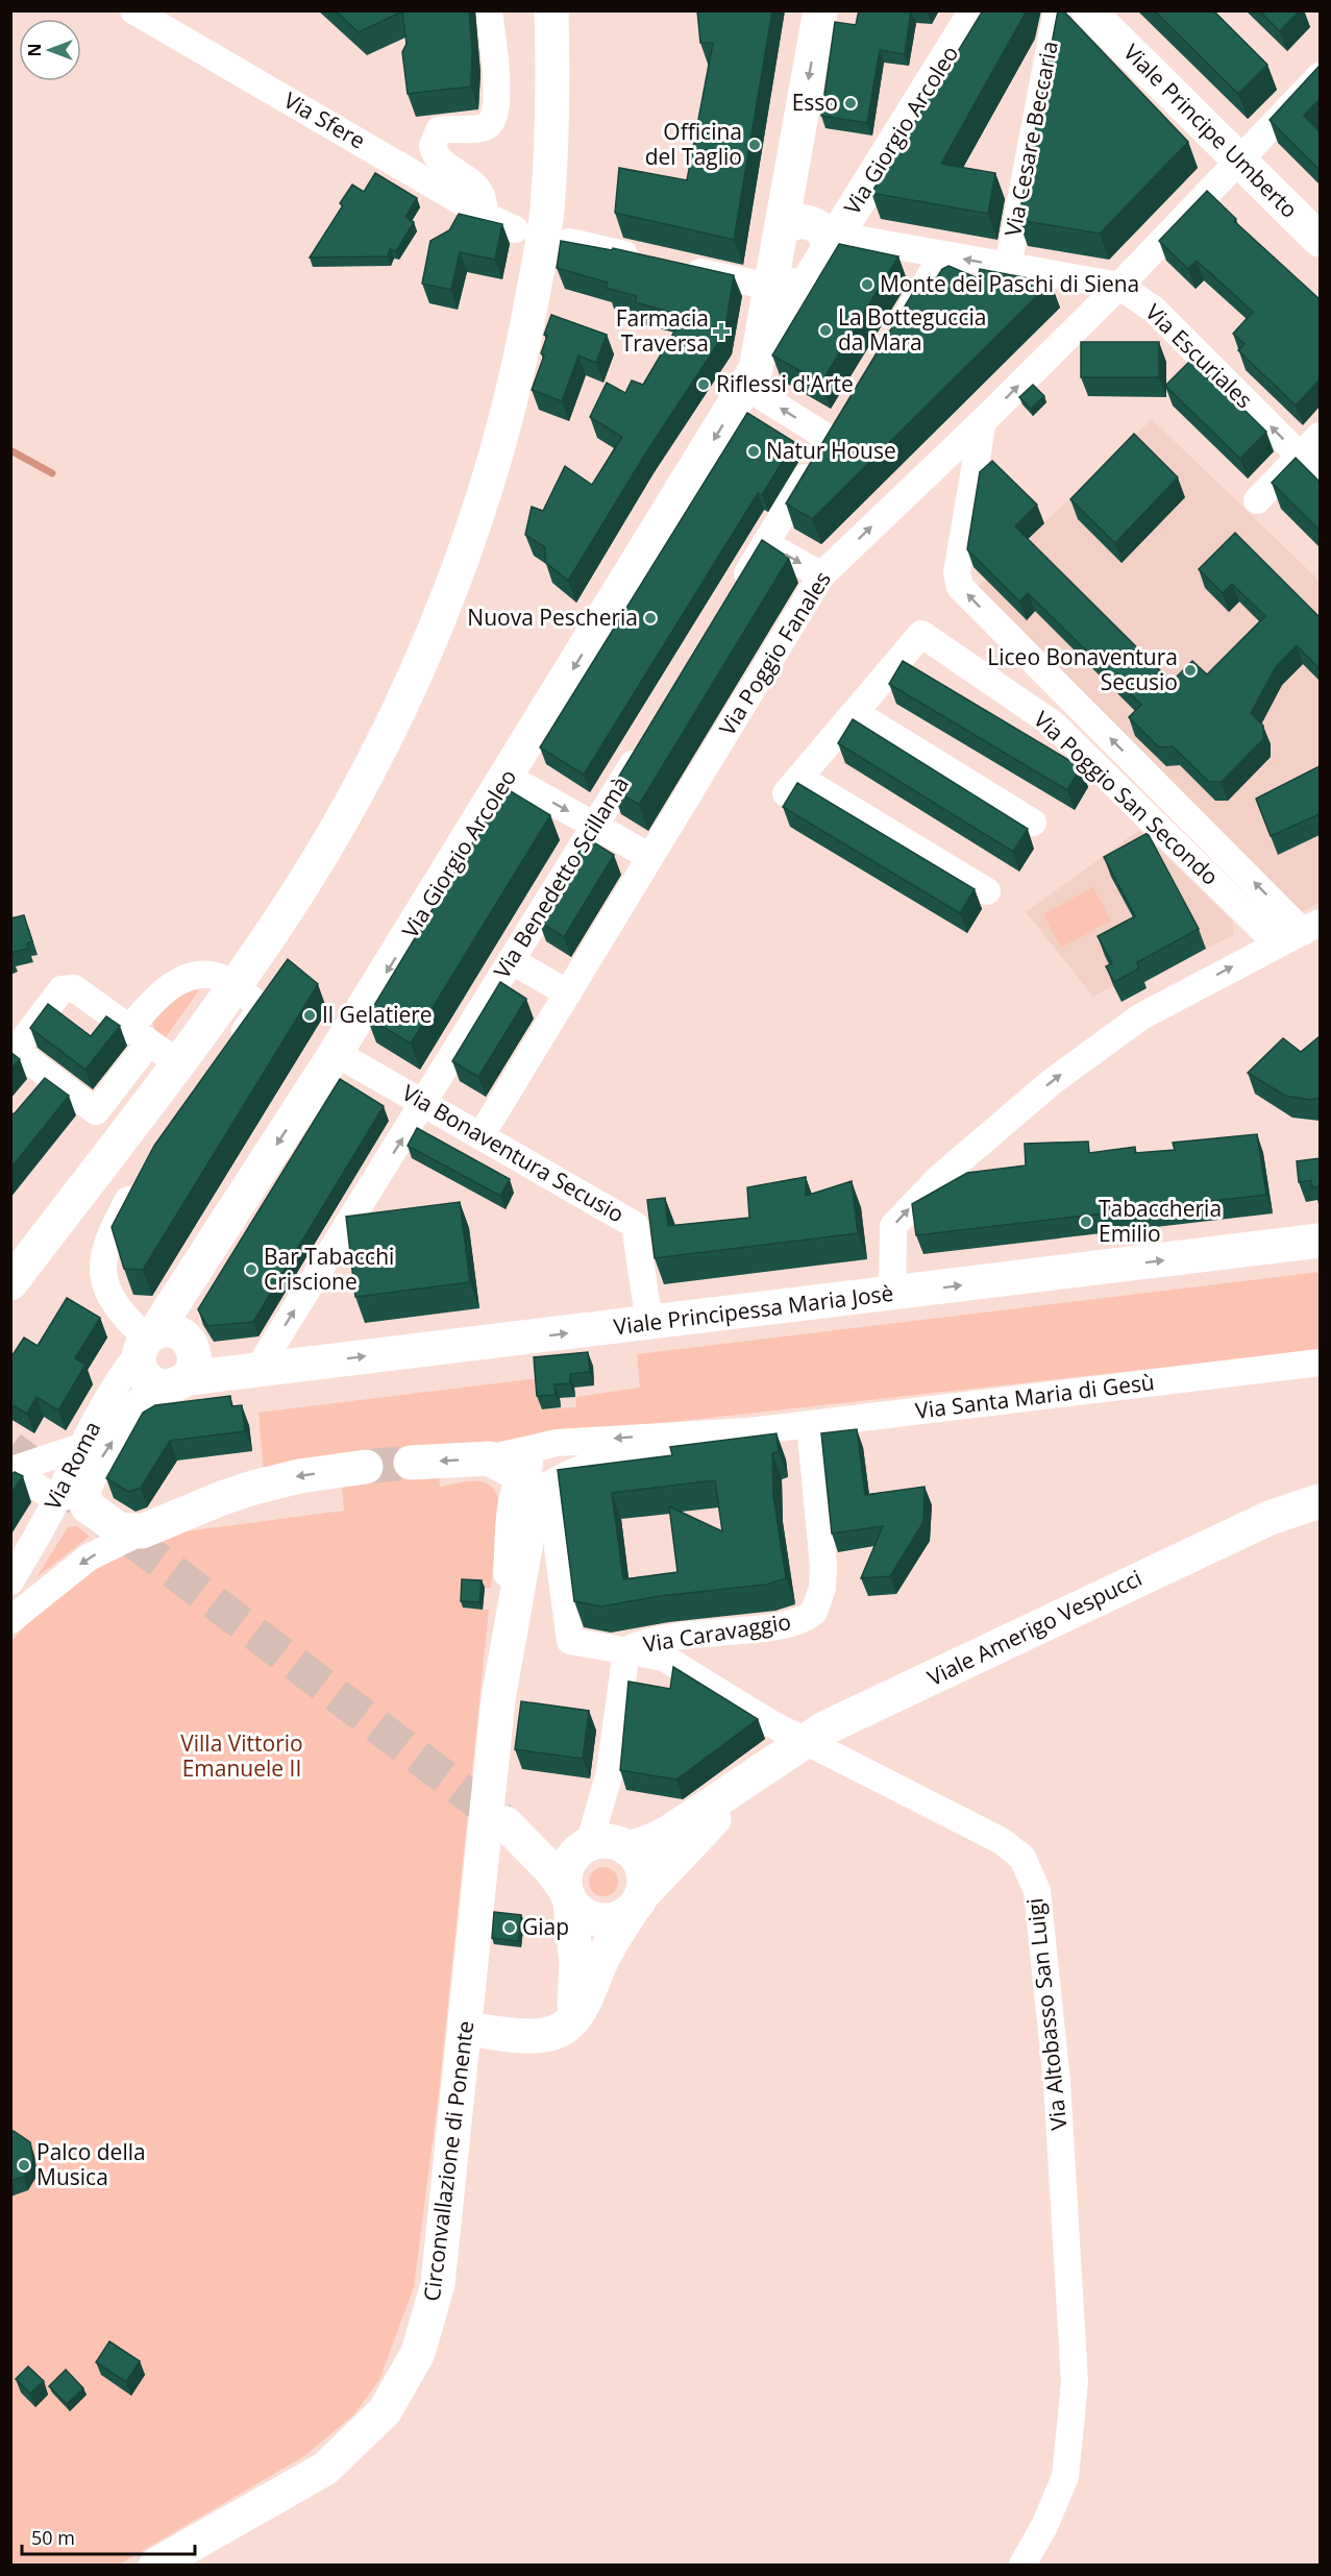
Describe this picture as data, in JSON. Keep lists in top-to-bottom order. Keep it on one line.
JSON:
{"streets":{"main road":["Via Giorgio Arcoleo","Viale Principe Umberto","Viale Principessa Maria Josè","Viale Amerigo Vespucci","Circonvallazione di Ponente"],"street":["Via Sfere","Via Cesare Beccaria","Via Escuriales","Via Poggio Fanales","Via Poggio San Secondo","Via Benedetto Scillamà","Via Bonaventura Secusio","Via Santa Maria di Gesù","Via Roma","Via Caravaggio","Via Altobasso San Luigi"]},"crossings":[["Via Giorgio Arcoleo","Via Escuriales"],["Via Giorgio Arcoleo","Via Bonaventura Secusio"],["Via Giorgio Arcoleo","Viale Principessa Maria Josè"],["Via Giorgio Arcoleo","Via Roma"],["Viale Principe Umberto","Via Poggio Fanales"],["Via Cesare Beccaria","Via Escuriales"],["Via Escuriales","Via Poggio Fanales"],["Via Poggio Fanales","Via Bonaventura Secusio"],["Via Benedetto Scillamà","Via Bonaventura Secusio"],["Via Benedetto Scillamà","Viale Principessa Maria Josè"],["Via Bonaventura Secusio","Viale Principessa Maria Josè"],["Viale Principessa Maria Josè","Via Roma"],["Via Santa Maria di Gesù","Via Caravaggio"],["Via Caravaggio","Via Altobasso San Luigi"],["Via Altobasso San Luigi","Circonvallazione di Ponente"]],"one_way":["Via Escuriales","Via Benedetto Scillamà","Viale Principessa Maria Josè"],"parks":["Villa Vittorio Emanuele II"],"places":{"other":["Esso","Officina del Taglio","Monte dei Paschi di Siena","La Botteguccia da Mara","Riflessi d'Arte","Natur House","Nuova Pescheria","Liceo Bonaventura Secusio","Il Gelatiere","Tabaccheria Emilio","Bar Tabacchi Criscione","Giap","Palco della Musica"],"health":["Farmacia Traversa"]},"scale_bar":"50 m","north":"left"}
